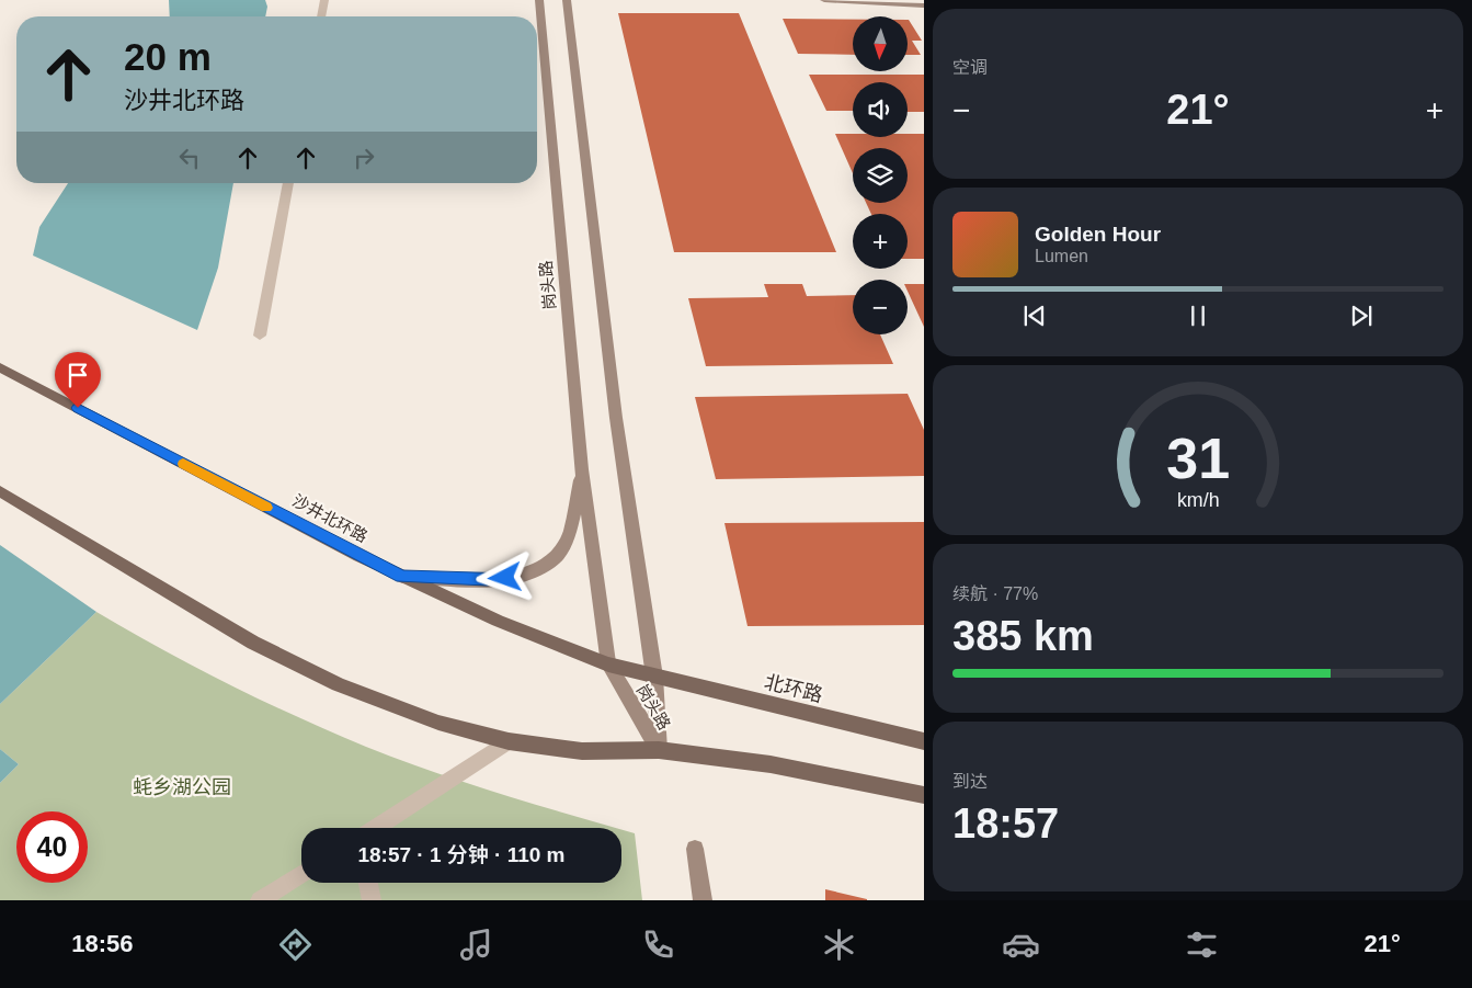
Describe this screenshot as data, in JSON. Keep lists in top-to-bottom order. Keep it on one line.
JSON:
{"streets":{"main road":["沙井北环路","北环路"],"street":["岗头路"]},"crossings":[["岗头路","沙井北环路"],["岗头路","北环路"],["沙井北环路","北环路"]],"parks":["蚝乡湖公园"],"north":"bottom","page":{"tile":["空调",["续航 · 77%","385 km"],["到达","18:57"]],"map_buttons":["+","−"],"turn":["20 m","沙井北环路"],"heat":["−","21°","+"],"song":["Golden Hour","Lumen"],"limit":"40","trip":"18:57 · 1 分钟 · 110 m","tabs":["18:56","21°"],"gauge":["31","km/h"]}}
